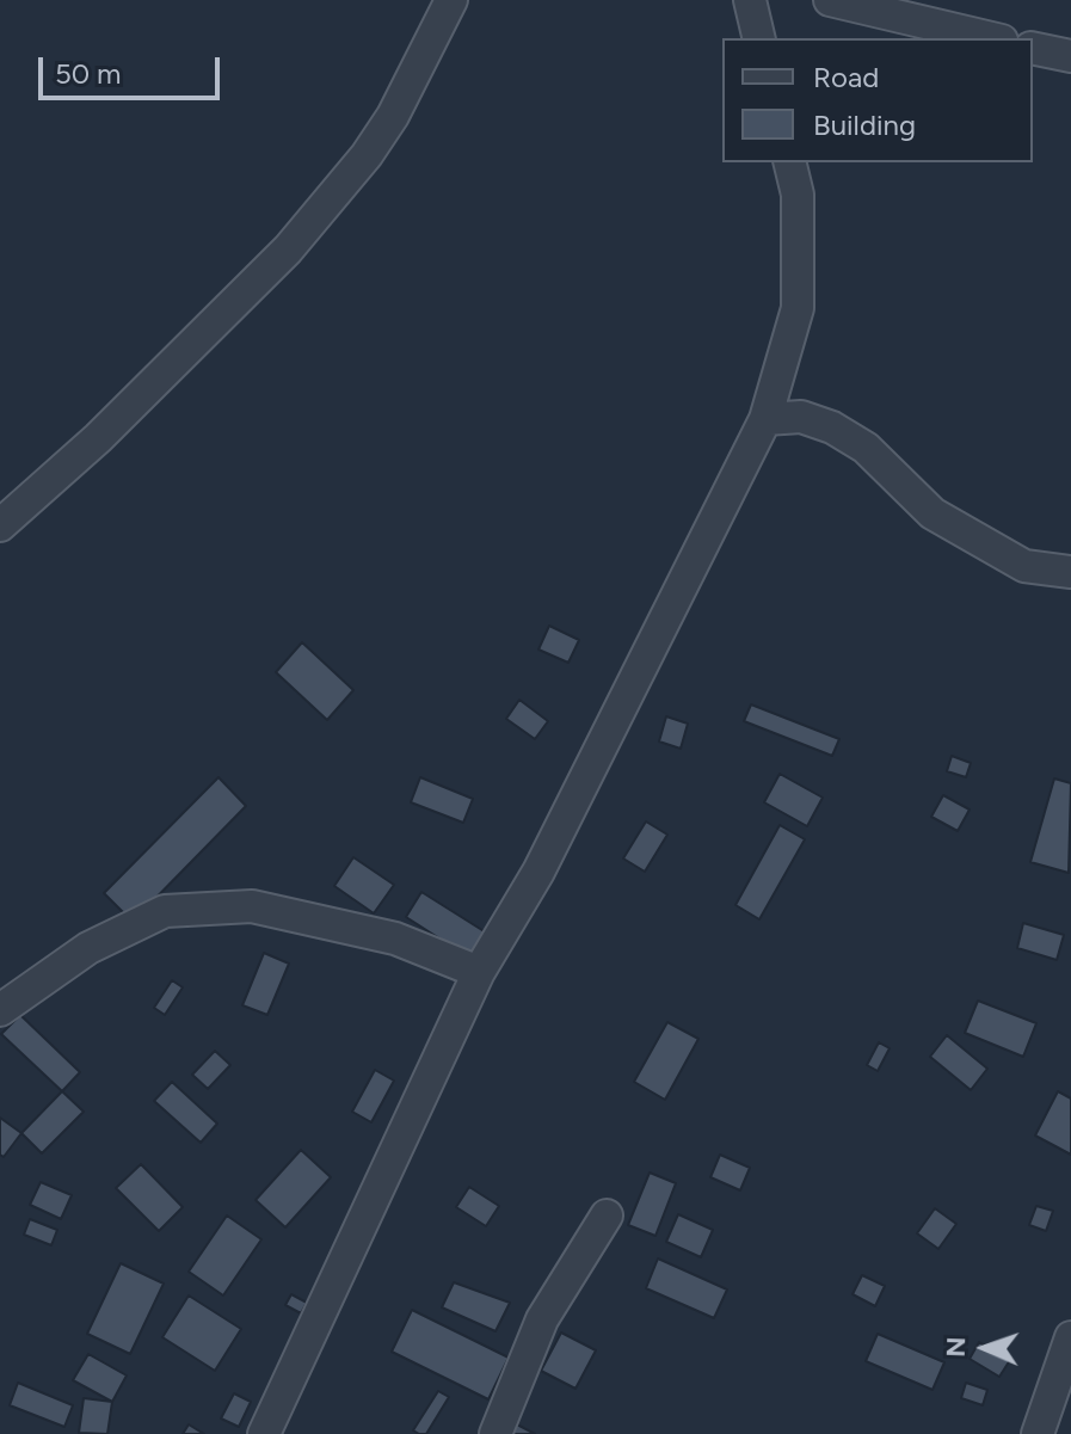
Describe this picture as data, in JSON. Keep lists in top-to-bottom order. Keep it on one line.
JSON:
{"legend":["Road","Building"],"scale_bar":"50 m","north":"left"}
